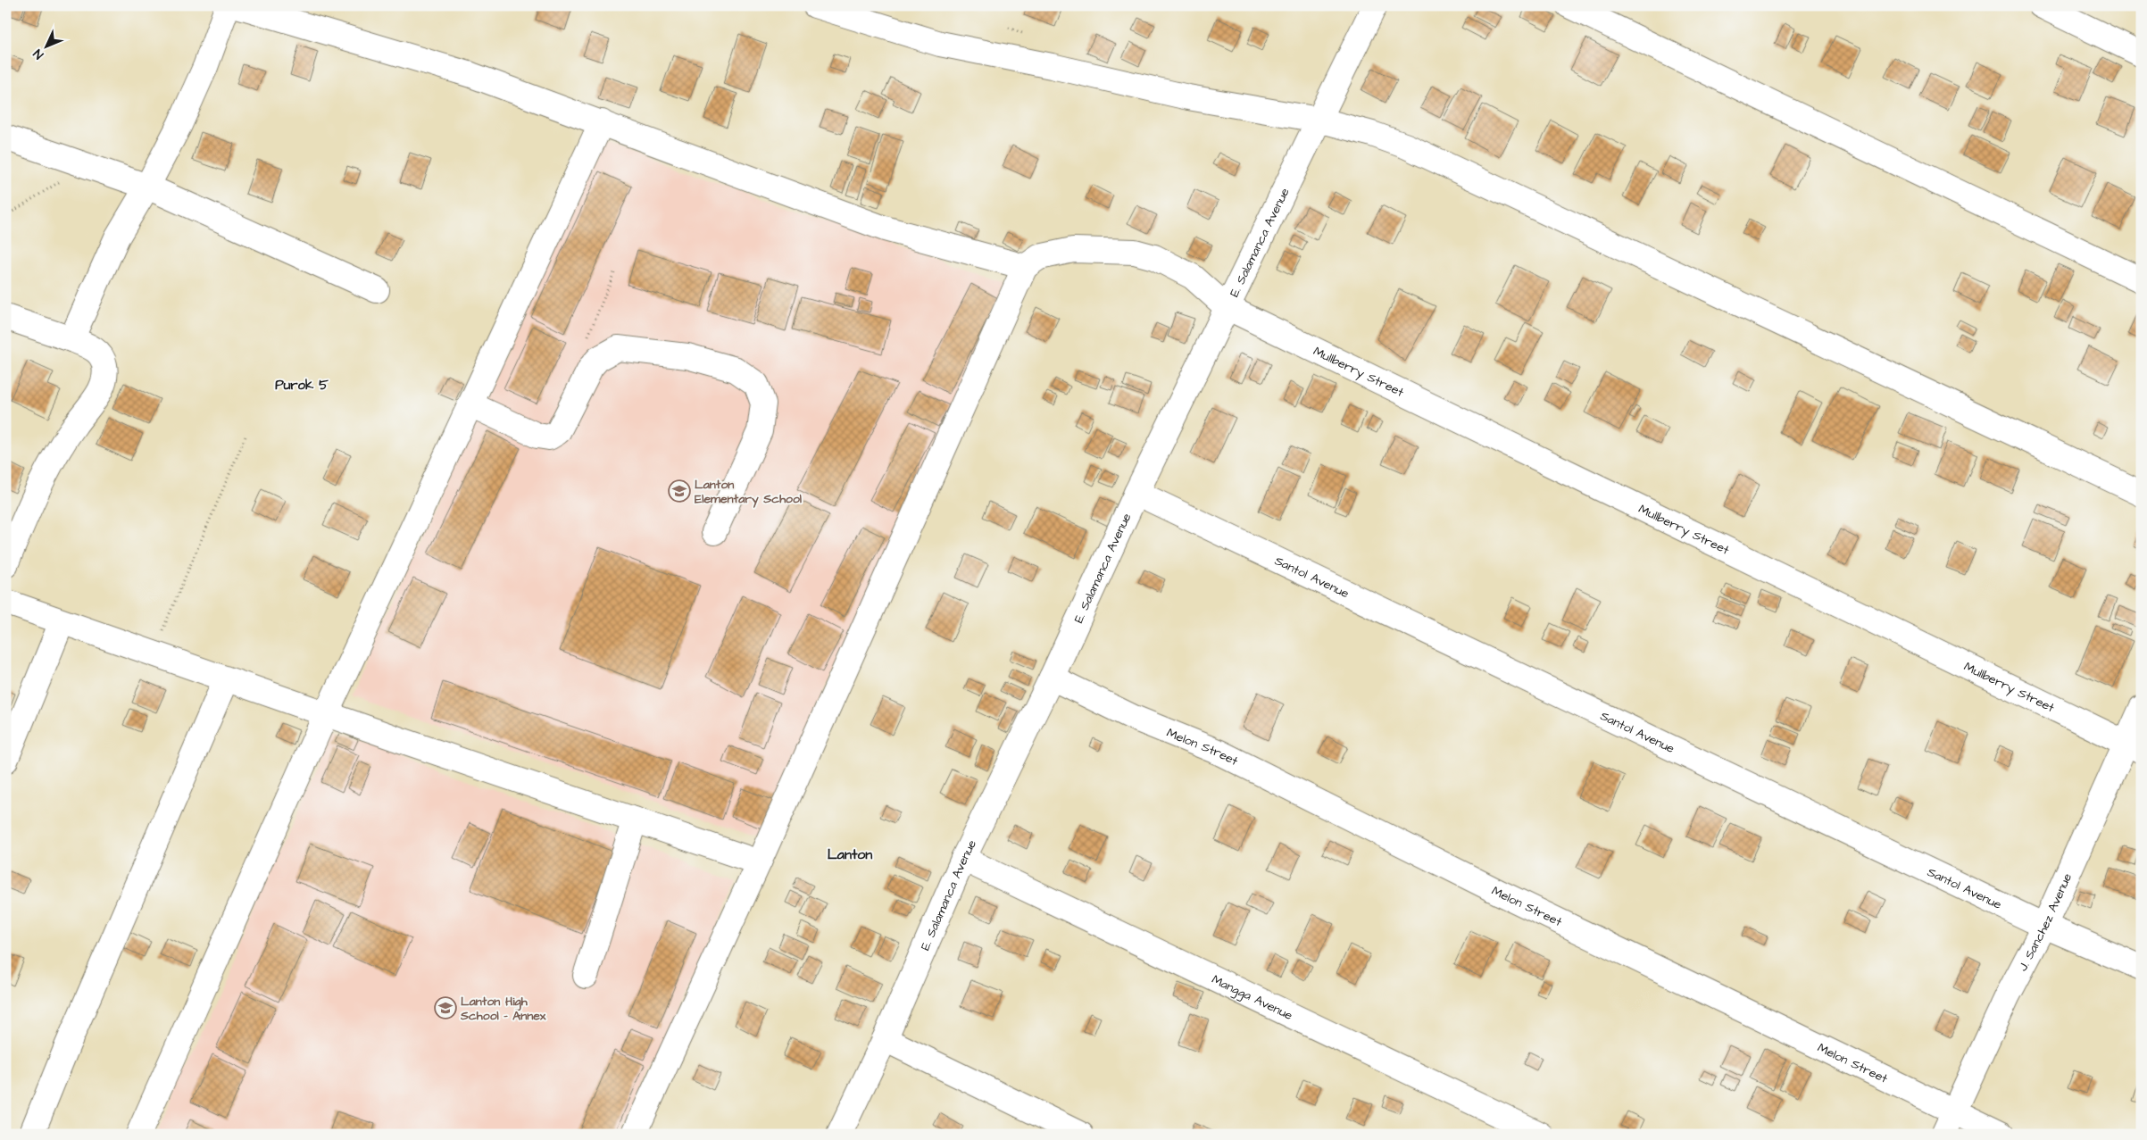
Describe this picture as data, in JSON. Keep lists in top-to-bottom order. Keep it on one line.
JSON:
{"streets":{"street":["E. Salamanca Avenue","Mullberry Street","Santol Avenue","Melon Street","J. Sanchez Avenue","Mangga Avenue"]},"crossings":[["E. Salamanca Avenue","Mullberry Street"],["E. Salamanca Avenue","Santol Avenue"],["E. Salamanca Avenue","Melon Street"],["E. Salamanca Avenue","Mangga Avenue"],["Mullberry Street","J. Sanchez Avenue"],["Santol Avenue","J. Sanchez Avenue"],["Melon Street","J. Sanchez Avenue"]],"districts":["Purok 5","Lanton"],"places":{"school or university":["Lanton Elementary School","Lanton High School – Annex"]},"north":"bottom left"}
